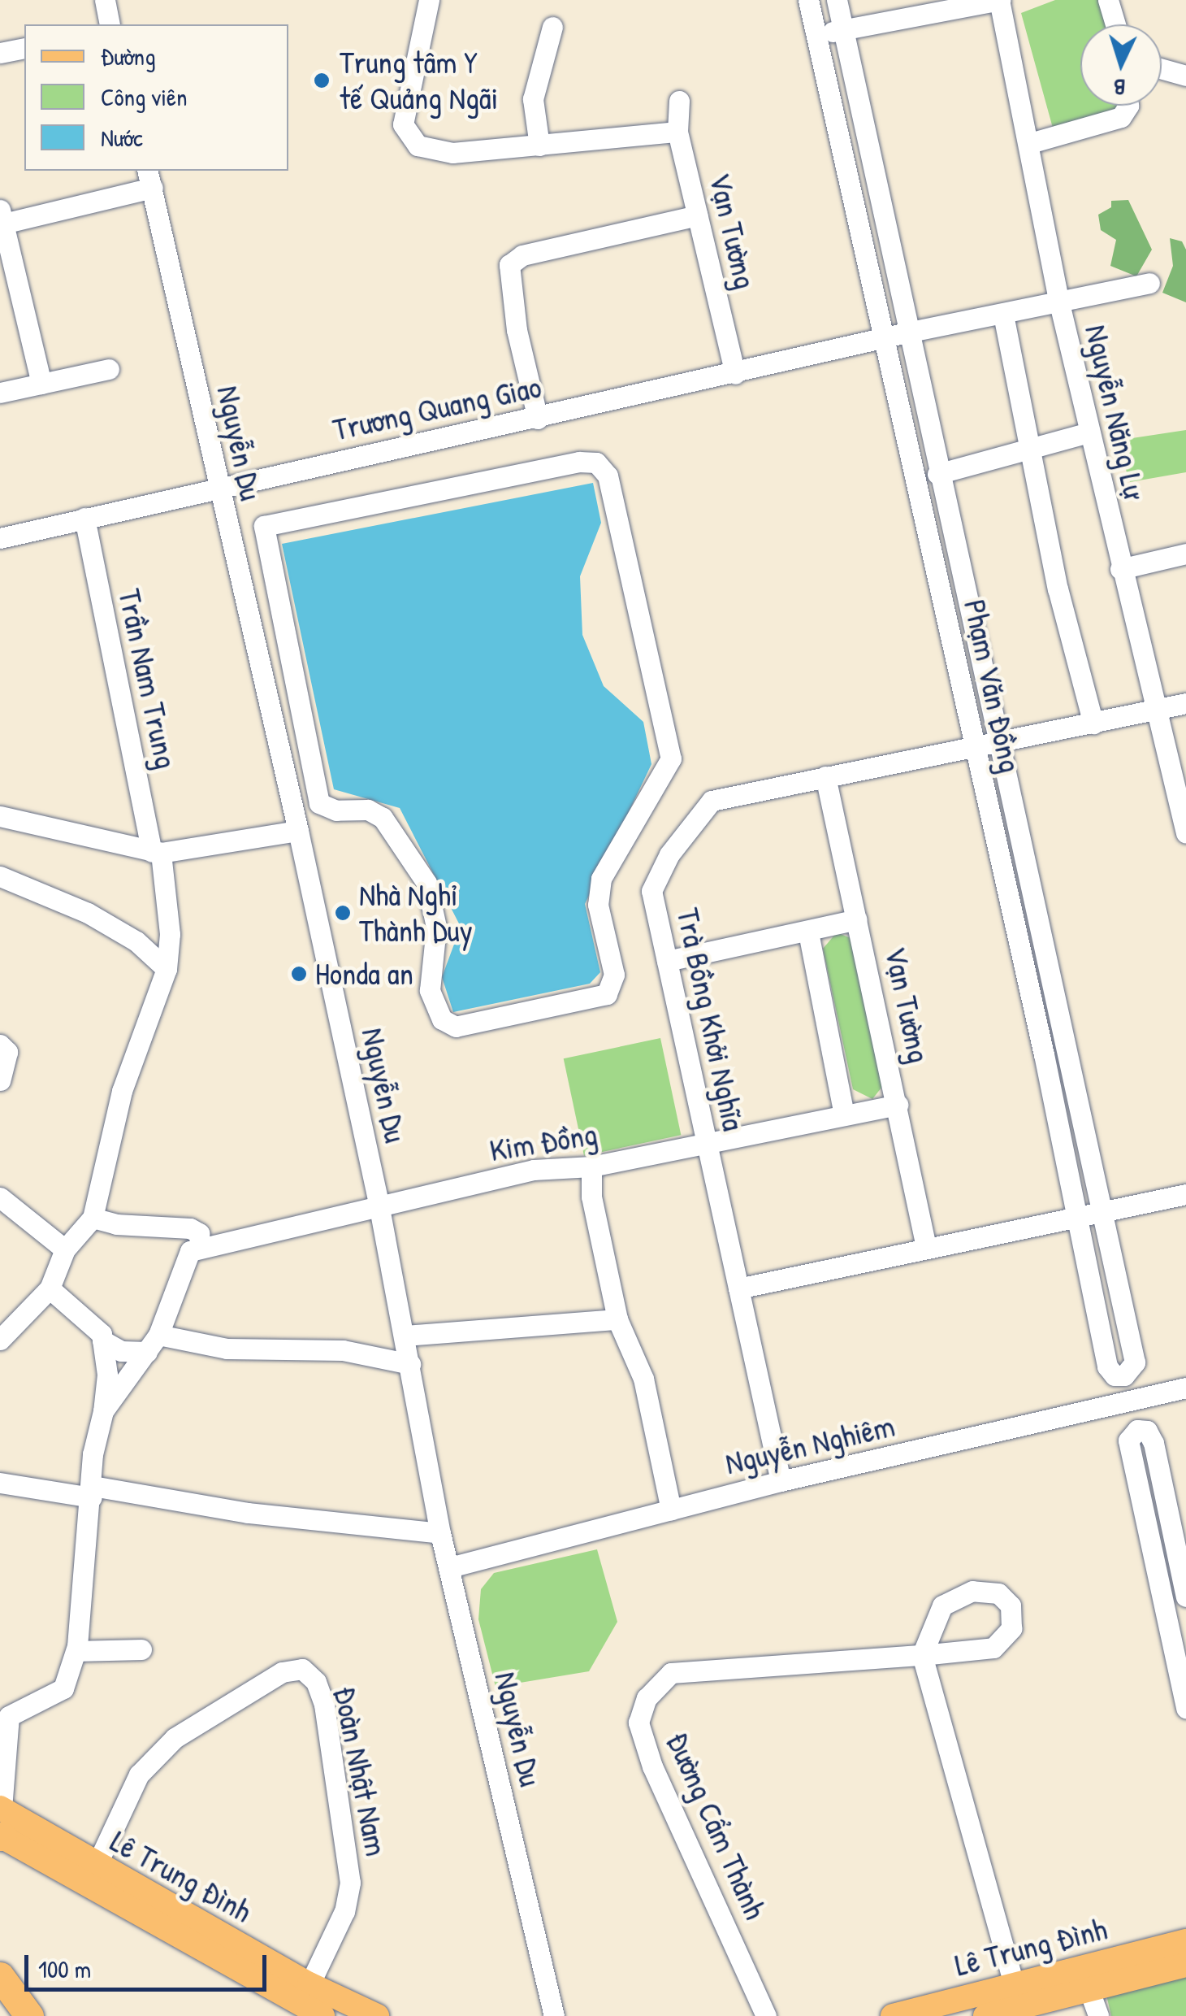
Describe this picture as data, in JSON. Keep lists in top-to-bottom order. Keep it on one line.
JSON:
{"streets":{"main road":["Lê Trung Đình"],"street":["Vạn Tường","Trương Quang Giao","Nguyễn Năng Lự","Nguyễn Du","Trần Nam Trung","Phạm Văn Đồng","Trà Bồng Khởi Nghĩa","Kim Đồng","Nguyễn Nghiêm","Đoàn Nhật Nam","Đường Cẩm Thành"]},"crossings":[["Vạn Tường","Trương Quang Giao"],["Vạn Tường","Trà Bồng Khởi Nghĩa"],["Vạn Tường","Kim Đồng"],["Trương Quang Giao","Nguyễn Du"],["Trương Quang Giao","Trần Nam Trung"],["Trương Quang Giao","Phạm Văn Đồng"],["Nguyễn Du","Kim Đồng"],["Nguyễn Du","Nguyễn Nghiêm"],["Phạm Văn Đồng","Trà Bồng Khởi Nghĩa"],["Phạm Văn Đồng","Nguyễn Nghiêm"],["Trà Bồng Khởi Nghĩa","Kim Đồng"],["Trà Bồng Khởi Nghĩa","Nguyễn Nghiêm"],["Đoàn Nhật Nam","Lê Trung Đình"],["Đường Cẩm Thành","Lê Trung Đình"]],"places":["Trung tâm Y tế Quảng Ngãi","Nhà Nghỉ Thành Duy","Honda an"],"legend":["Đường","Công viên","Nước"],"scale_bar":"100 m","north":"bottom"}
